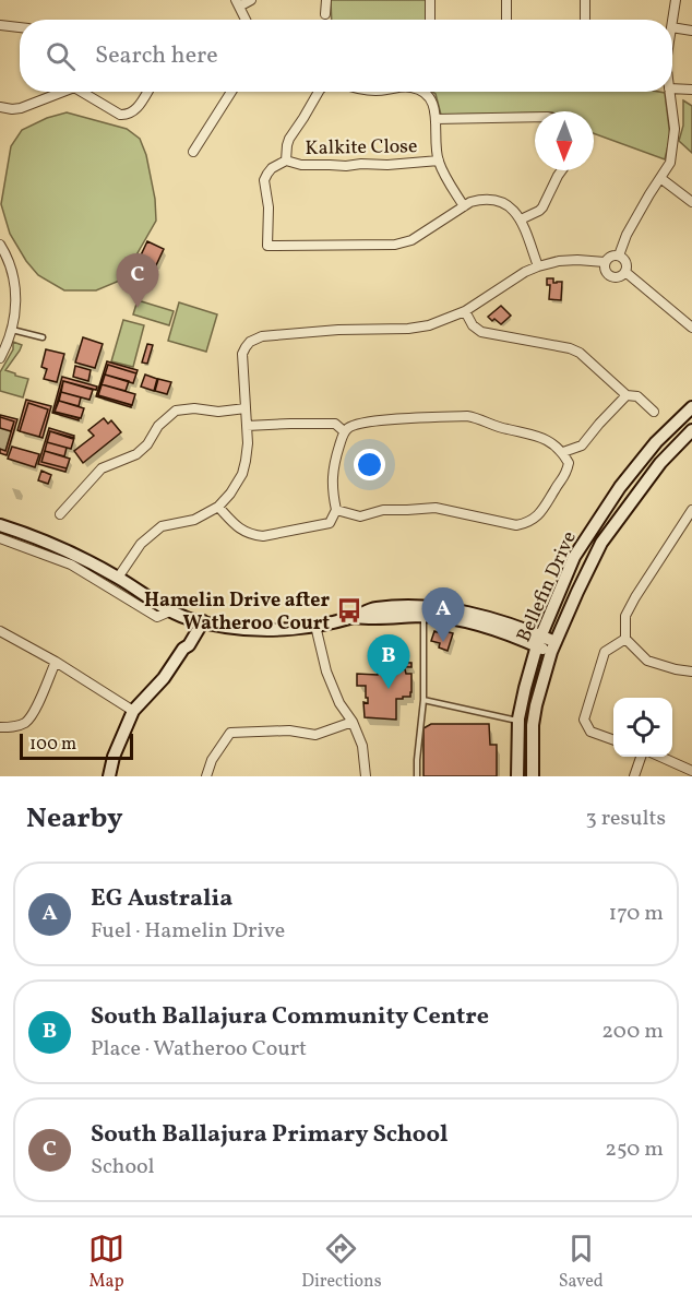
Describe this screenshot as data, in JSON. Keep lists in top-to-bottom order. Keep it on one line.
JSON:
{"streets":{"street":["Kalkite Close","Bellefin Drive"]},"places":{"bus stop":["Hamelin Drive after Watheroo Court"]},"scale_bar":"100 m","north":"bottom","page":{"search":"Search here","pins":["C","A","B"],"scale":"100 m","heading":["Nearby","3 results"],"list":[{"mark":"A","name":"EG Australia","note":"Fuel · Hamelin Drive","value":"170 m"},{"mark":"B","name":"South Ballajura Community Centre","note":"Place · Watheroo Court","value":"200 m"},{"mark":"C","name":"South Ballajura Primary School","note":"School","value":"250 m"}],"nav":["Map","Directions","Saved"]}}
